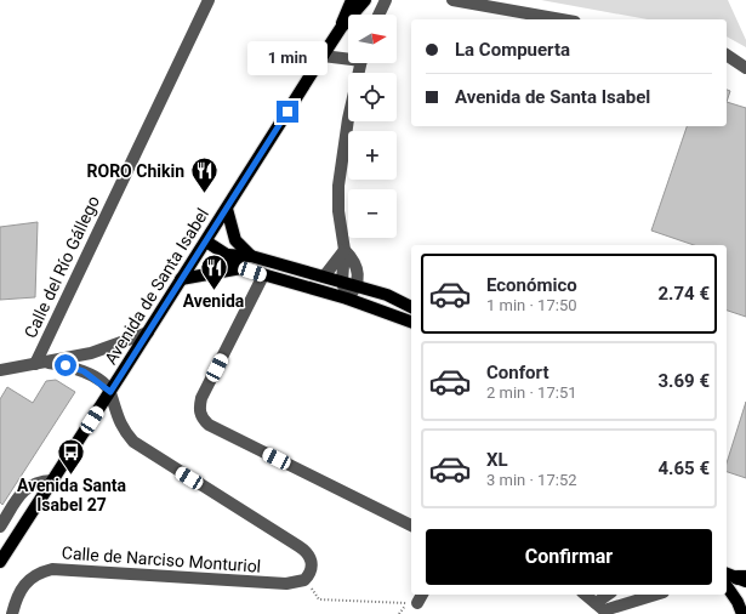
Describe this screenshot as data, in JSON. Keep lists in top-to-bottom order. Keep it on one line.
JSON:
{"streets":{"main road":["Avenida de Santa Isabel"],"street":["Calle del Río Gállego","Calle de Narciso Monturiol"]},"places":{"restaurant":["RORO Chikin","Avenida"],"bus stop":["Avenida Santa Isabel 27"]},"north":"right","page":{"map_buttons":["+","−"],"banner":["La Compuerta","Avenida de Santa Isabel"],"bubble":"1 min","list":[{"name":"Económico","note":"1 min · 17:50","value":"2.74 €"},{"name":"Confort","note":"2 min · 17:51","value":"3.69 €"},{"name":"XL","note":"3 min · 17:52","value":"4.65 €"}],"buttons":"Confirmar"}}
